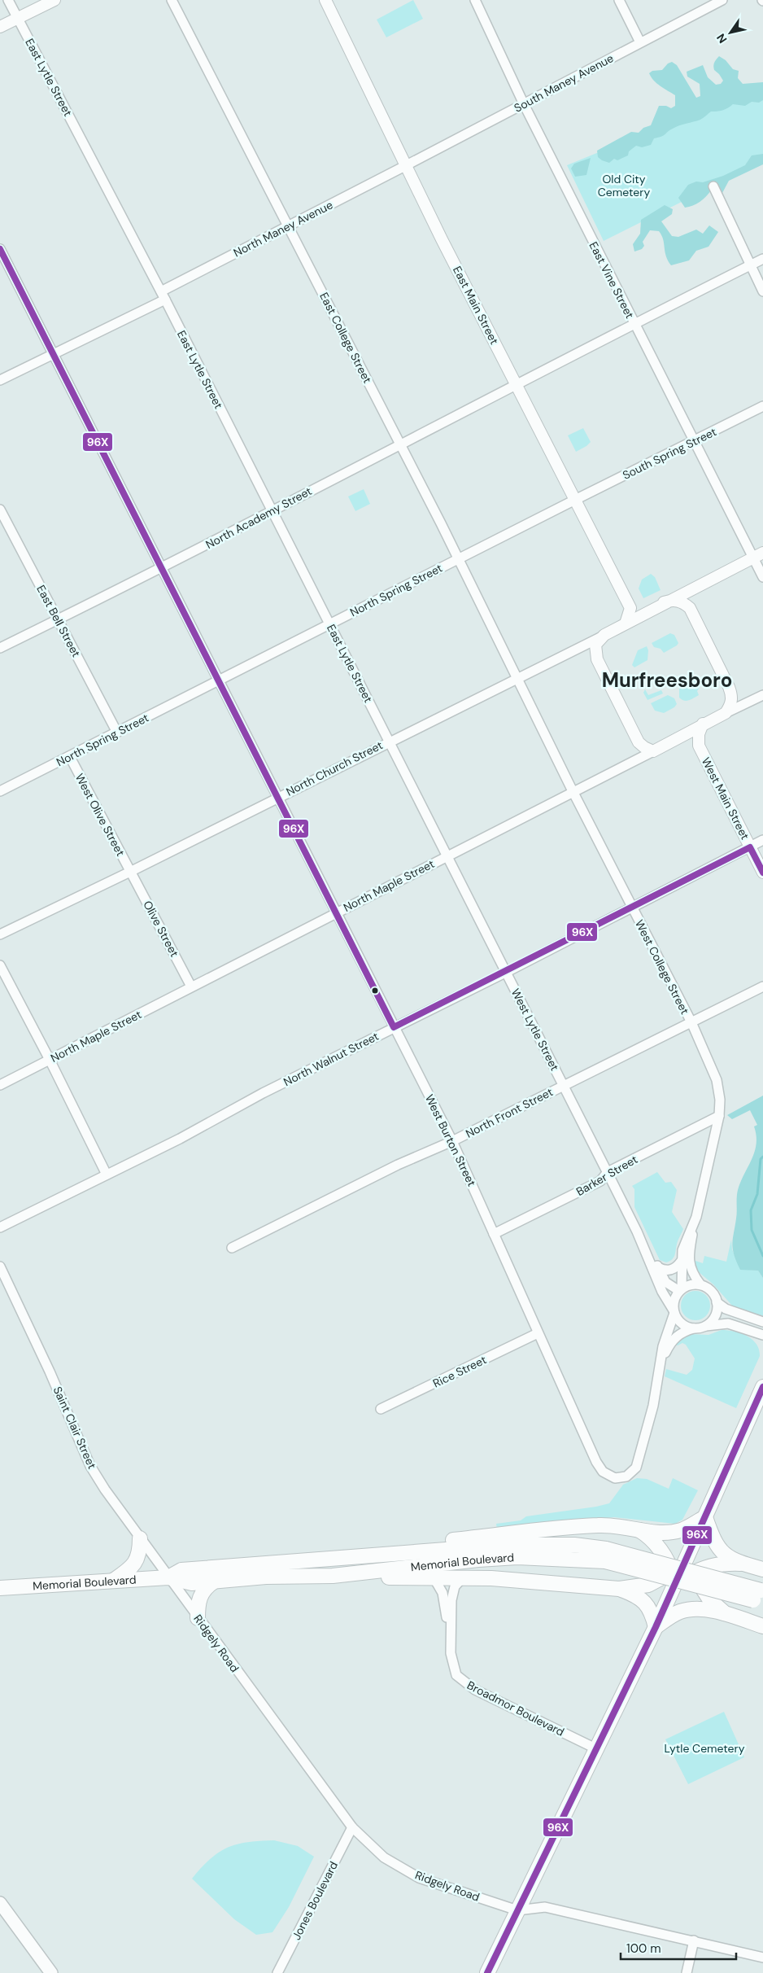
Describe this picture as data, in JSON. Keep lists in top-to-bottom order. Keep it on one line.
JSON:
{"streets":{"main road":["Memorial Boulevard"],"street":["East Lytle Street","South Maney Avenue","North Maney Avenue","East Vine Street","East Main Street","East College Street","South Spring Street","North Academy Street","North Spring Street","East Bell Street","North Church Street","West Main Street","West Olive Street","North Maple Street","Olive Street","West College Street","West Lytle Street","North Walnut Street","North Front Street","West Burton Street","Barker Street","Rice Street","Saint Clair Street","Ridgely Road","Broadmor Boulevard","Jones Boulevard"]},"crossings":[["East Lytle Street","North Maney Avenue"],["East Lytle Street","North Academy Street"],["East Lytle Street","North Spring Street"],["East Lytle Street","North Church Street"],["East Lytle Street","West Lytle Street"],["South Maney Avenue","North Maney Avenue"],["South Maney Avenue","East Vine Street"],["South Maney Avenue","East Main Street"],["North Maney Avenue","East Main Street"],["North Maney Avenue","East College Street"],["North Maney Avenue","West Burton Street"],["East Vine Street","South Spring Street"],["East Vine Street","North Academy Street"],["East Main Street","South Spring Street"],["East Main Street","North Academy Street"],["East Main Street","North Spring Street"],["East College Street","North Academy Street"],["East College Street","North Spring Street"],["East College Street","North Church Street"],["East College Street","West College Street"],["South Spring Street","North Spring Street"],["North Academy Street","East Bell Street"],["North Academy Street","West Burton Street"],["North Spring Street","East Bell Street"],["North Spring Street","West Olive Street"],["North Spring Street","West Burton Street"],["North Church Street","West Main Street"],["North Church Street","West Olive Street"],["North Church Street","North Maple Street"],["North Church Street","Olive Street"],["North Church Street","West College Street"],["North Church Street","West Lytle Street"],["North Church Street","West Burton Street"],["West Main Street","North Maple Street"],["West Main Street","North Walnut Street"],["West Olive Street","Olive Street"],["North Maple Street","Olive Street"],["North Maple Street","West College Street"],["North Maple Street","West Lytle Street"],["North Maple Street","West Burton Street"],["West College Street","West Lytle Street"],["West College Street","North Walnut Street"],["West College Street","North Front Street"],["West College Street","Barker Street"],["West Lytle Street","North Walnut Street"],["West Lytle Street","North Front Street"],["West Lytle Street","Barker Street"],["North Walnut Street","West Burton Street"],["North Front Street","West Burton Street"],["West Burton Street","Barker Street"],["West Burton Street","Rice Street"],["Saint Clair Street","Memorial Boulevard"],["Saint Clair Street","Ridgely Road"],["Memorial Boulevard","Ridgely Road"],["Ridgely Road","Jones Boulevard"]],"districts":["Murfreesboro"],"parks":["Old City Cemetery","Lytle Cemetery"],"lines":["transit line 96X"],"scale_bar":"100 m","north":"bottom left"}
